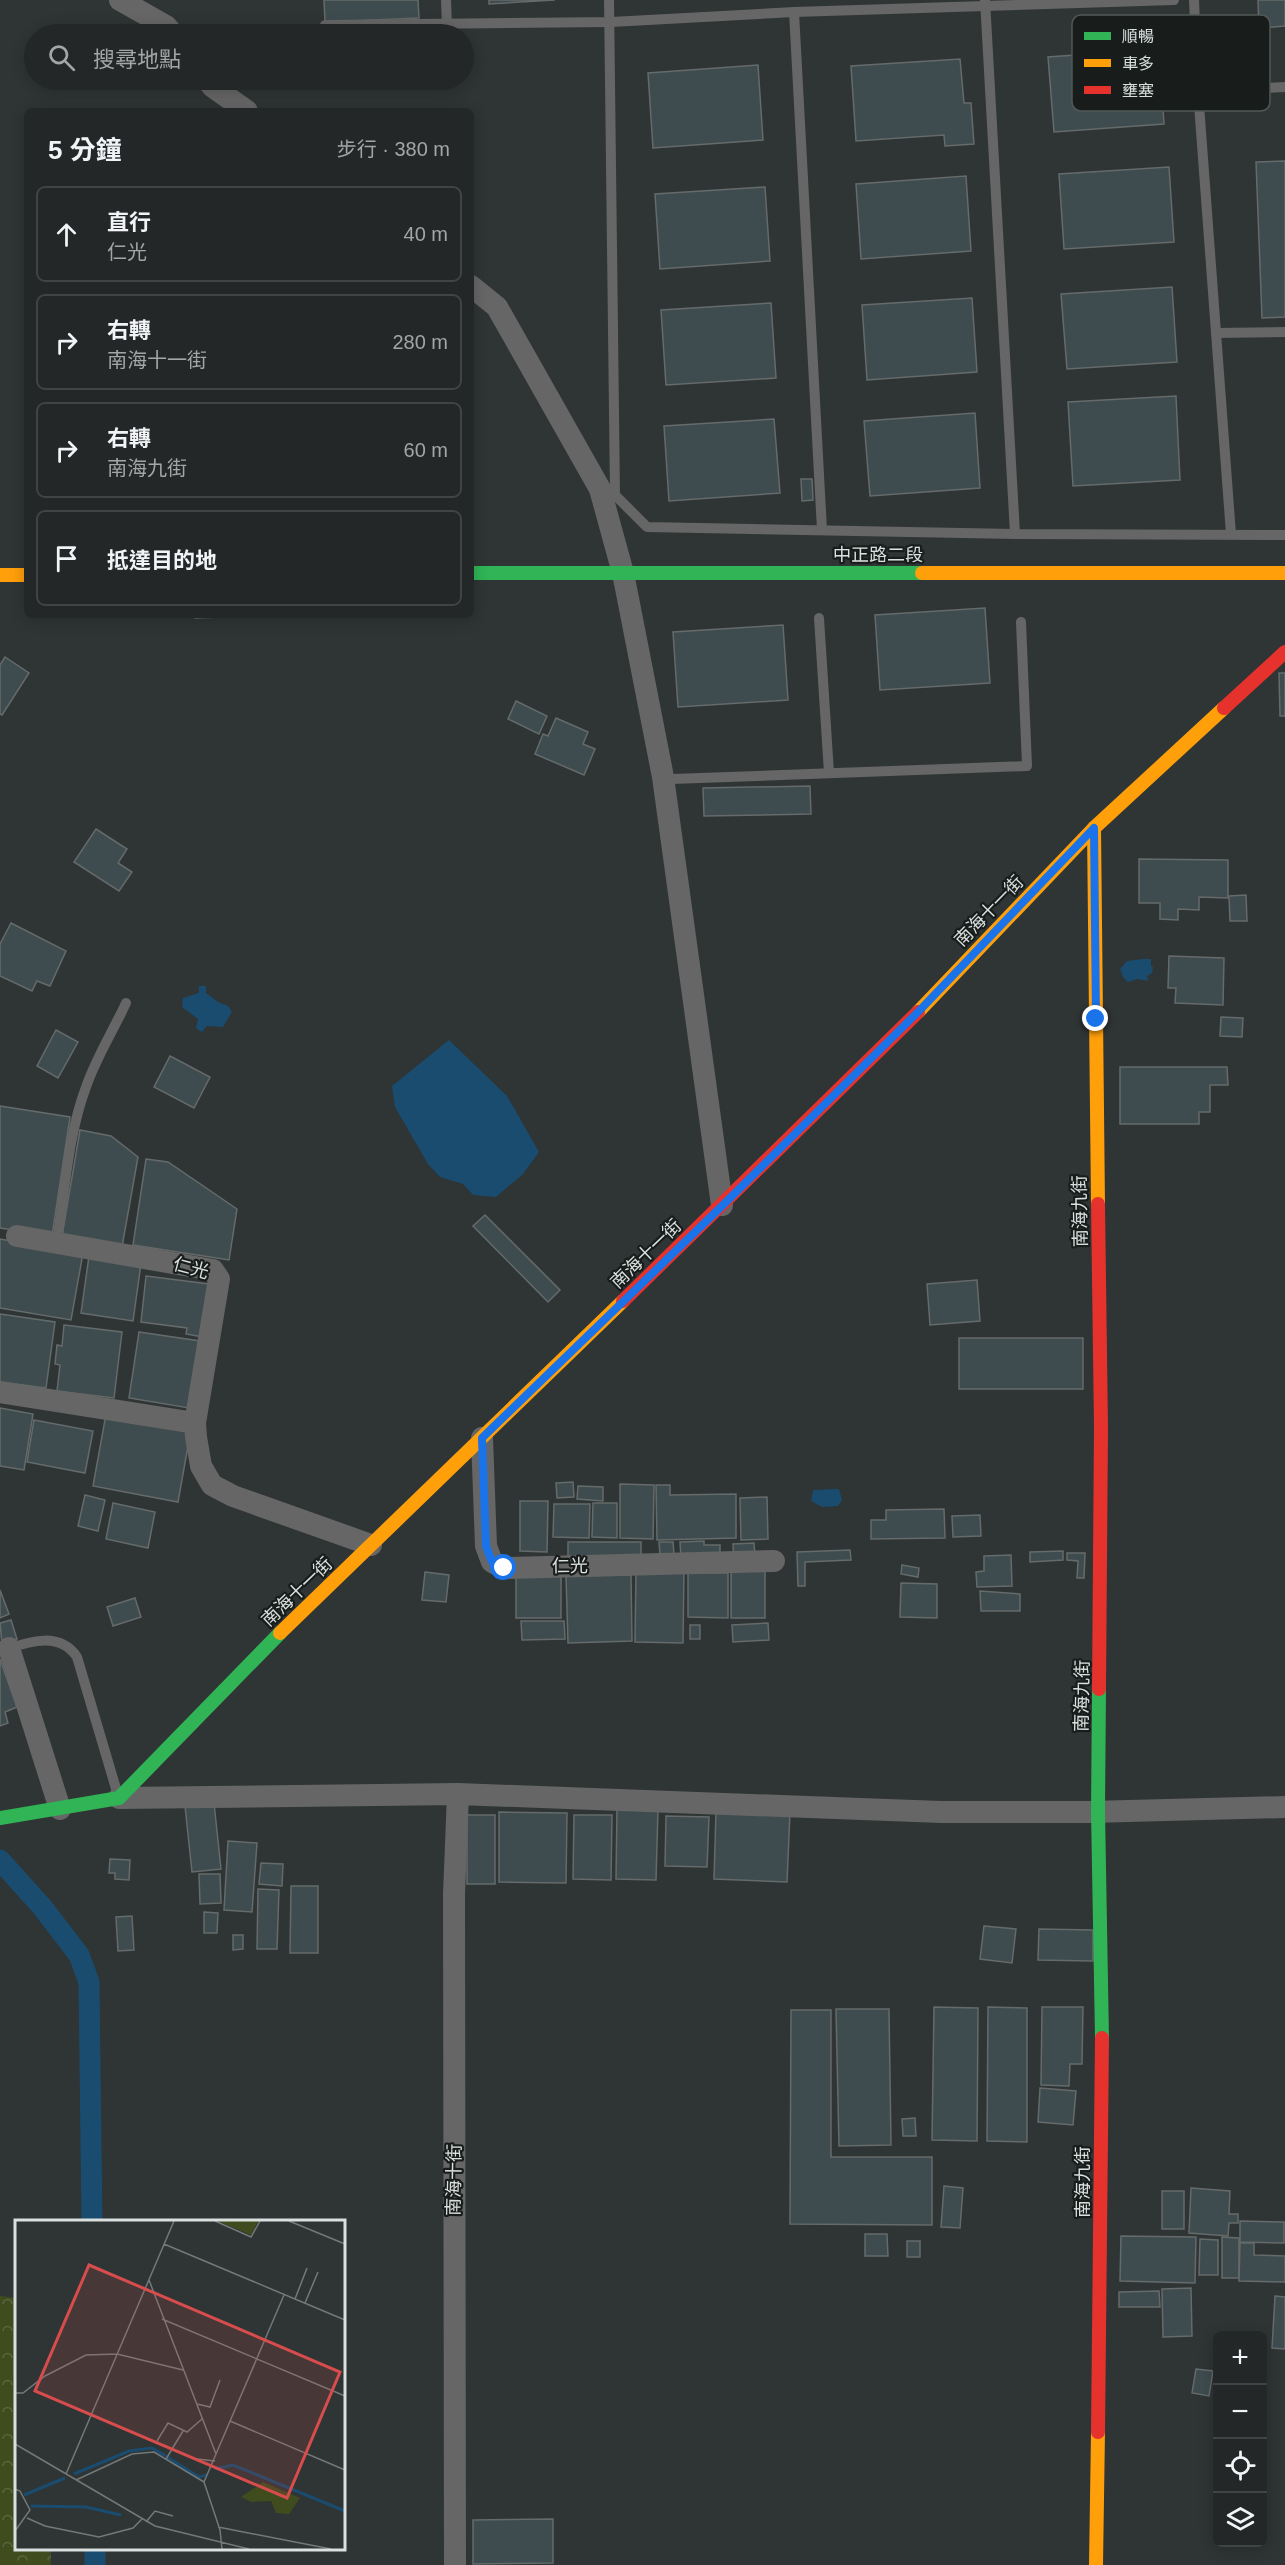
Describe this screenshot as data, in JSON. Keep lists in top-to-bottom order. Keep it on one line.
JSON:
{"streets":{"street":["中正路二段","南海十一街","南海九街","仁光","南海十街"]},"crossings":[["南海十一街","南海九街"],["南海十一街","仁光"]],"legend":["順暢","車多","壅塞"],"page":{"search":"搜尋地點","heading":["5 分鐘","步行 · 380 m"],"list":[["直行","仁光","40 m"],["右轉","南海十一街","280 m"],["右轉","南海九街","60 m"],"抵達目的地"],"map_buttons":["+","−"]}}
